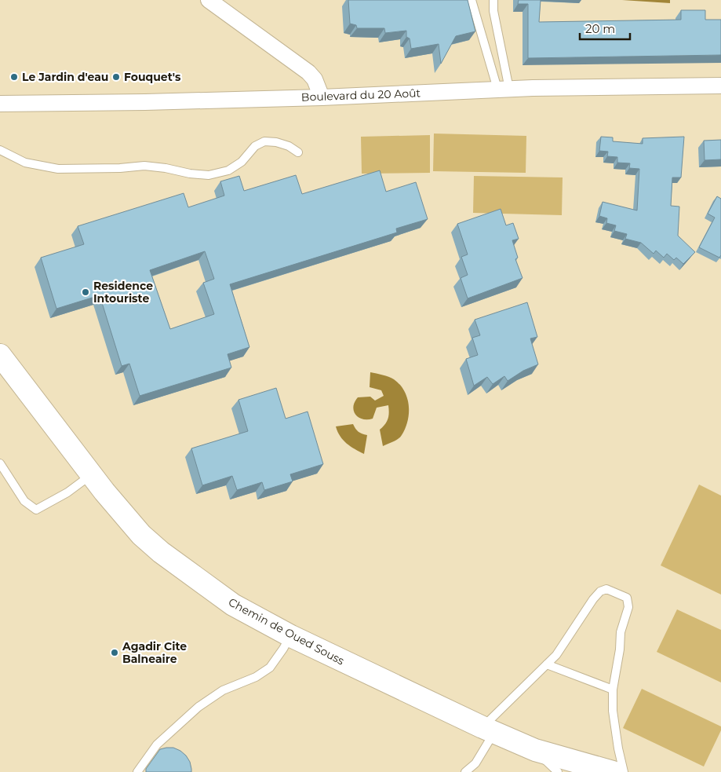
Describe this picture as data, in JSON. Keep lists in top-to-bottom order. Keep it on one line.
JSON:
{"streets":{"street":["Boulevard du 20 Août","Chemin de Oued Souss"]},"places":["Le Jardin d'eau","Fouquet's","Residence Intouriste","Agadir Cite Balneaire"],"scale_bar":"20 m"}
